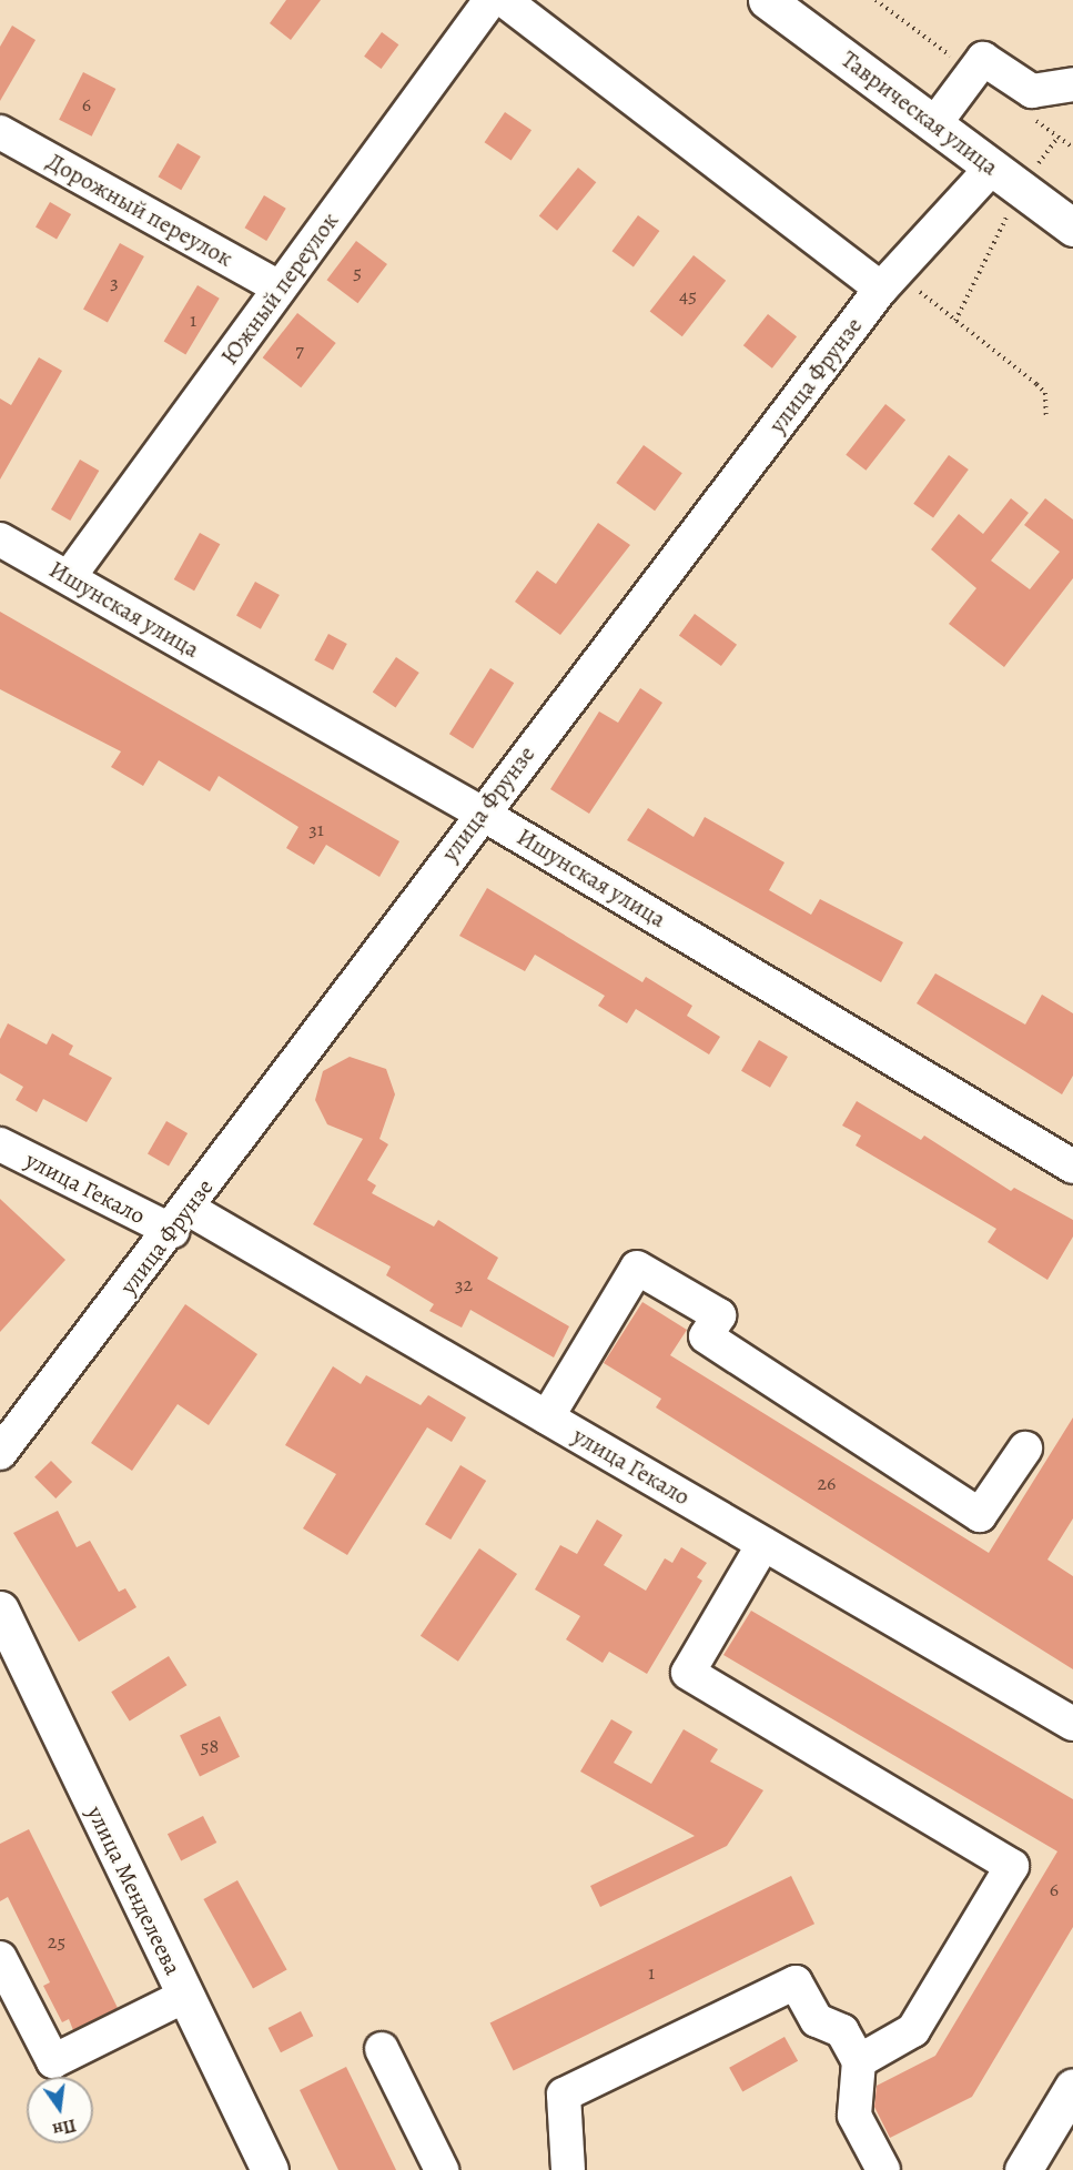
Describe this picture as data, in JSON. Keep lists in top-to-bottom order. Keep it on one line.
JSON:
{"streets":{"main road":["Таврическая улица","улица Менделеева"],"street":["Дорожный переулок","Южный переулок","улица Фрунзе","Ишунская улица","улица Гекало"]},"crossings":[["Таврическая улица","улица Фрунзе"],["Дорожный переулок","Южный переулок"],["Южный переулок","Ишунская улица"],["улица Фрунзе","Ишунская улица"],["улица Фрунзе","улица Гекало"]],"house_numbers":["6","5","3","45","1","7","31","32","26","58","6","25","1"],"north":"bottom"}
